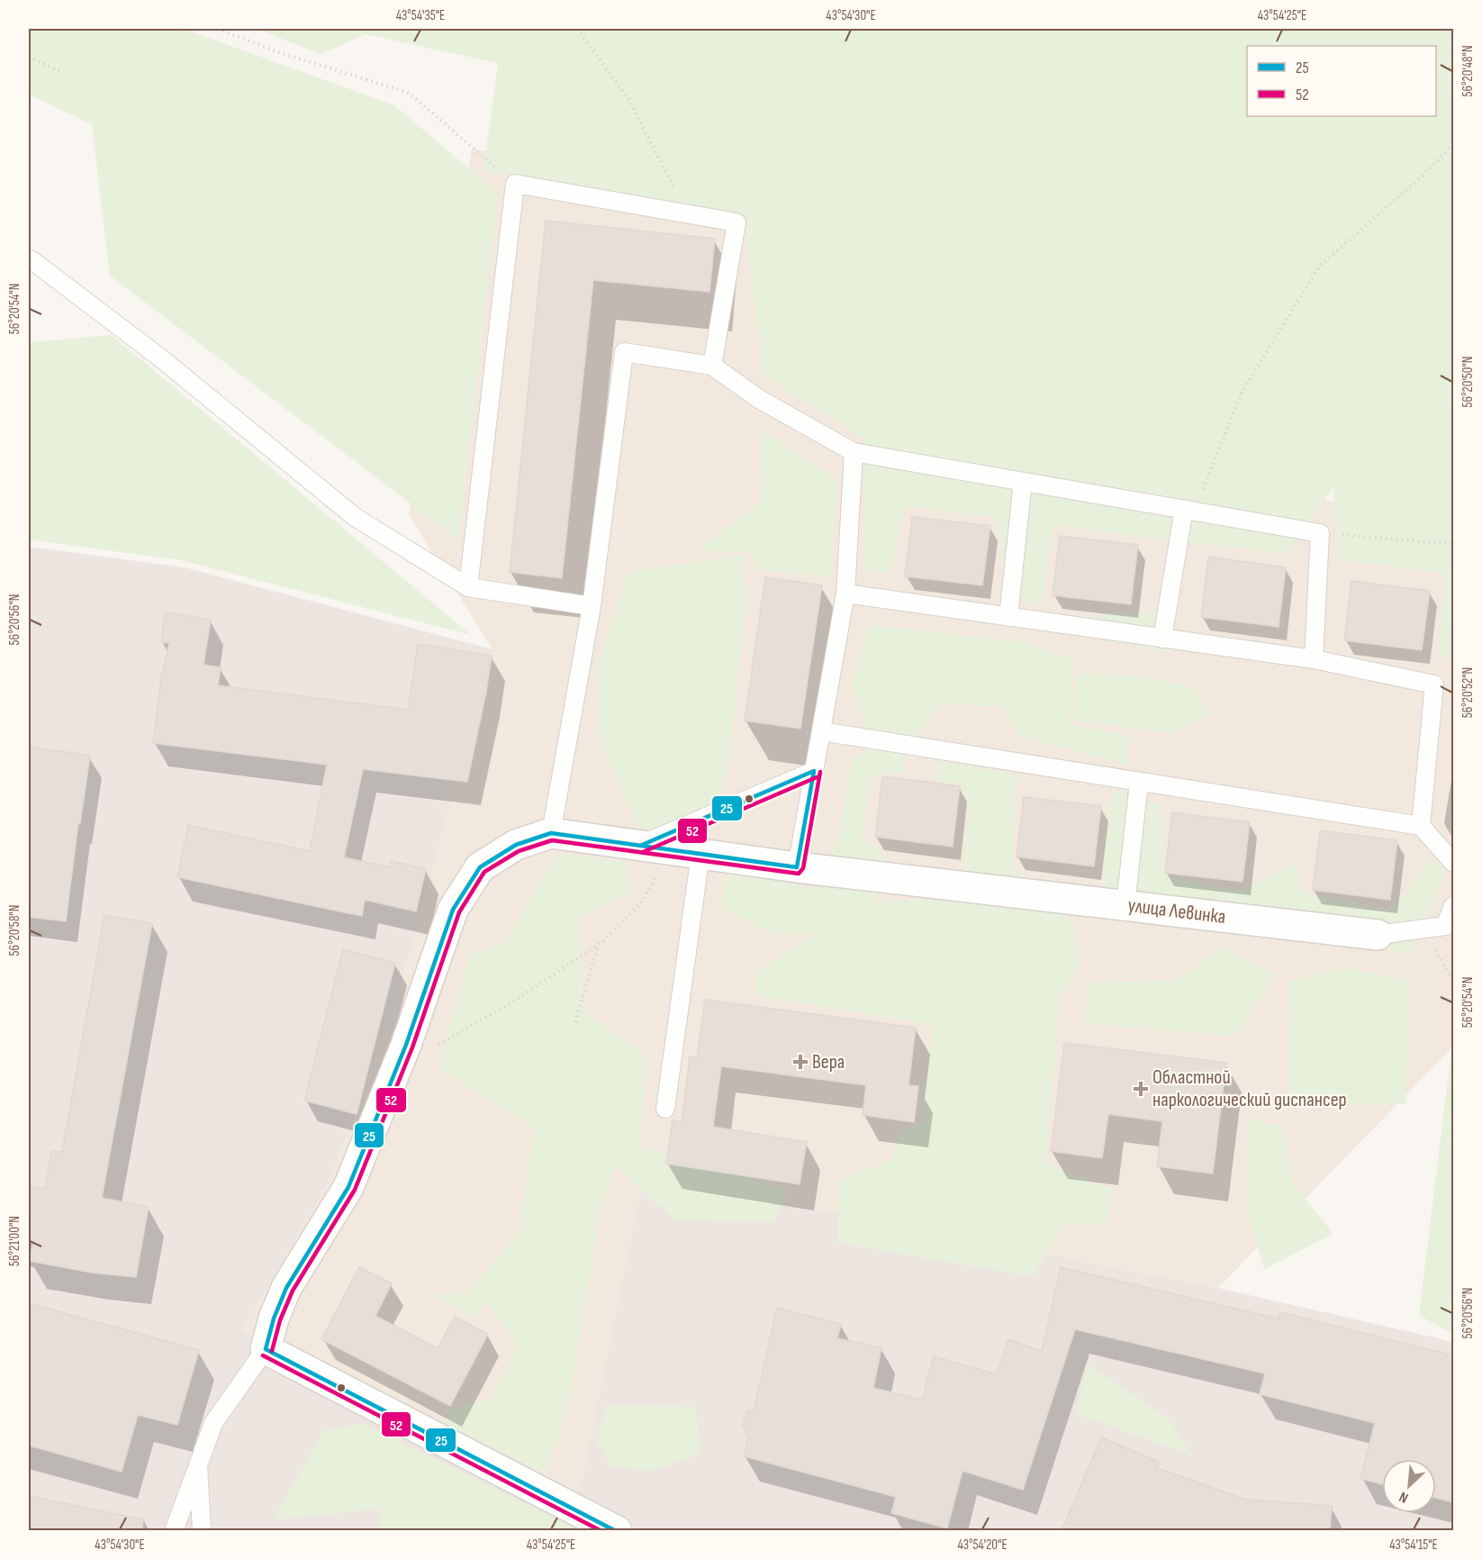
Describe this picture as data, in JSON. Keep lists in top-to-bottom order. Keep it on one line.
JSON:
{"streets":{"street":["улица Левинка"]},"places":{"health":["Вера","Областной наркологический диспансер"]},"lines":["transit line 25","transit line 52"],"legend":["25","52"],"north":"bottom left","coordinates":["43°54'35\"E","43°54'30\"E","43°54'25\"E","56°20'48\"N","56°20'54\"N","56°20'50\"N","56°20'56\"N","56°20'52\"N","56°20'58\"N","56°21'00\"N","43°54'20\"E","43°54'15\"E"]}
